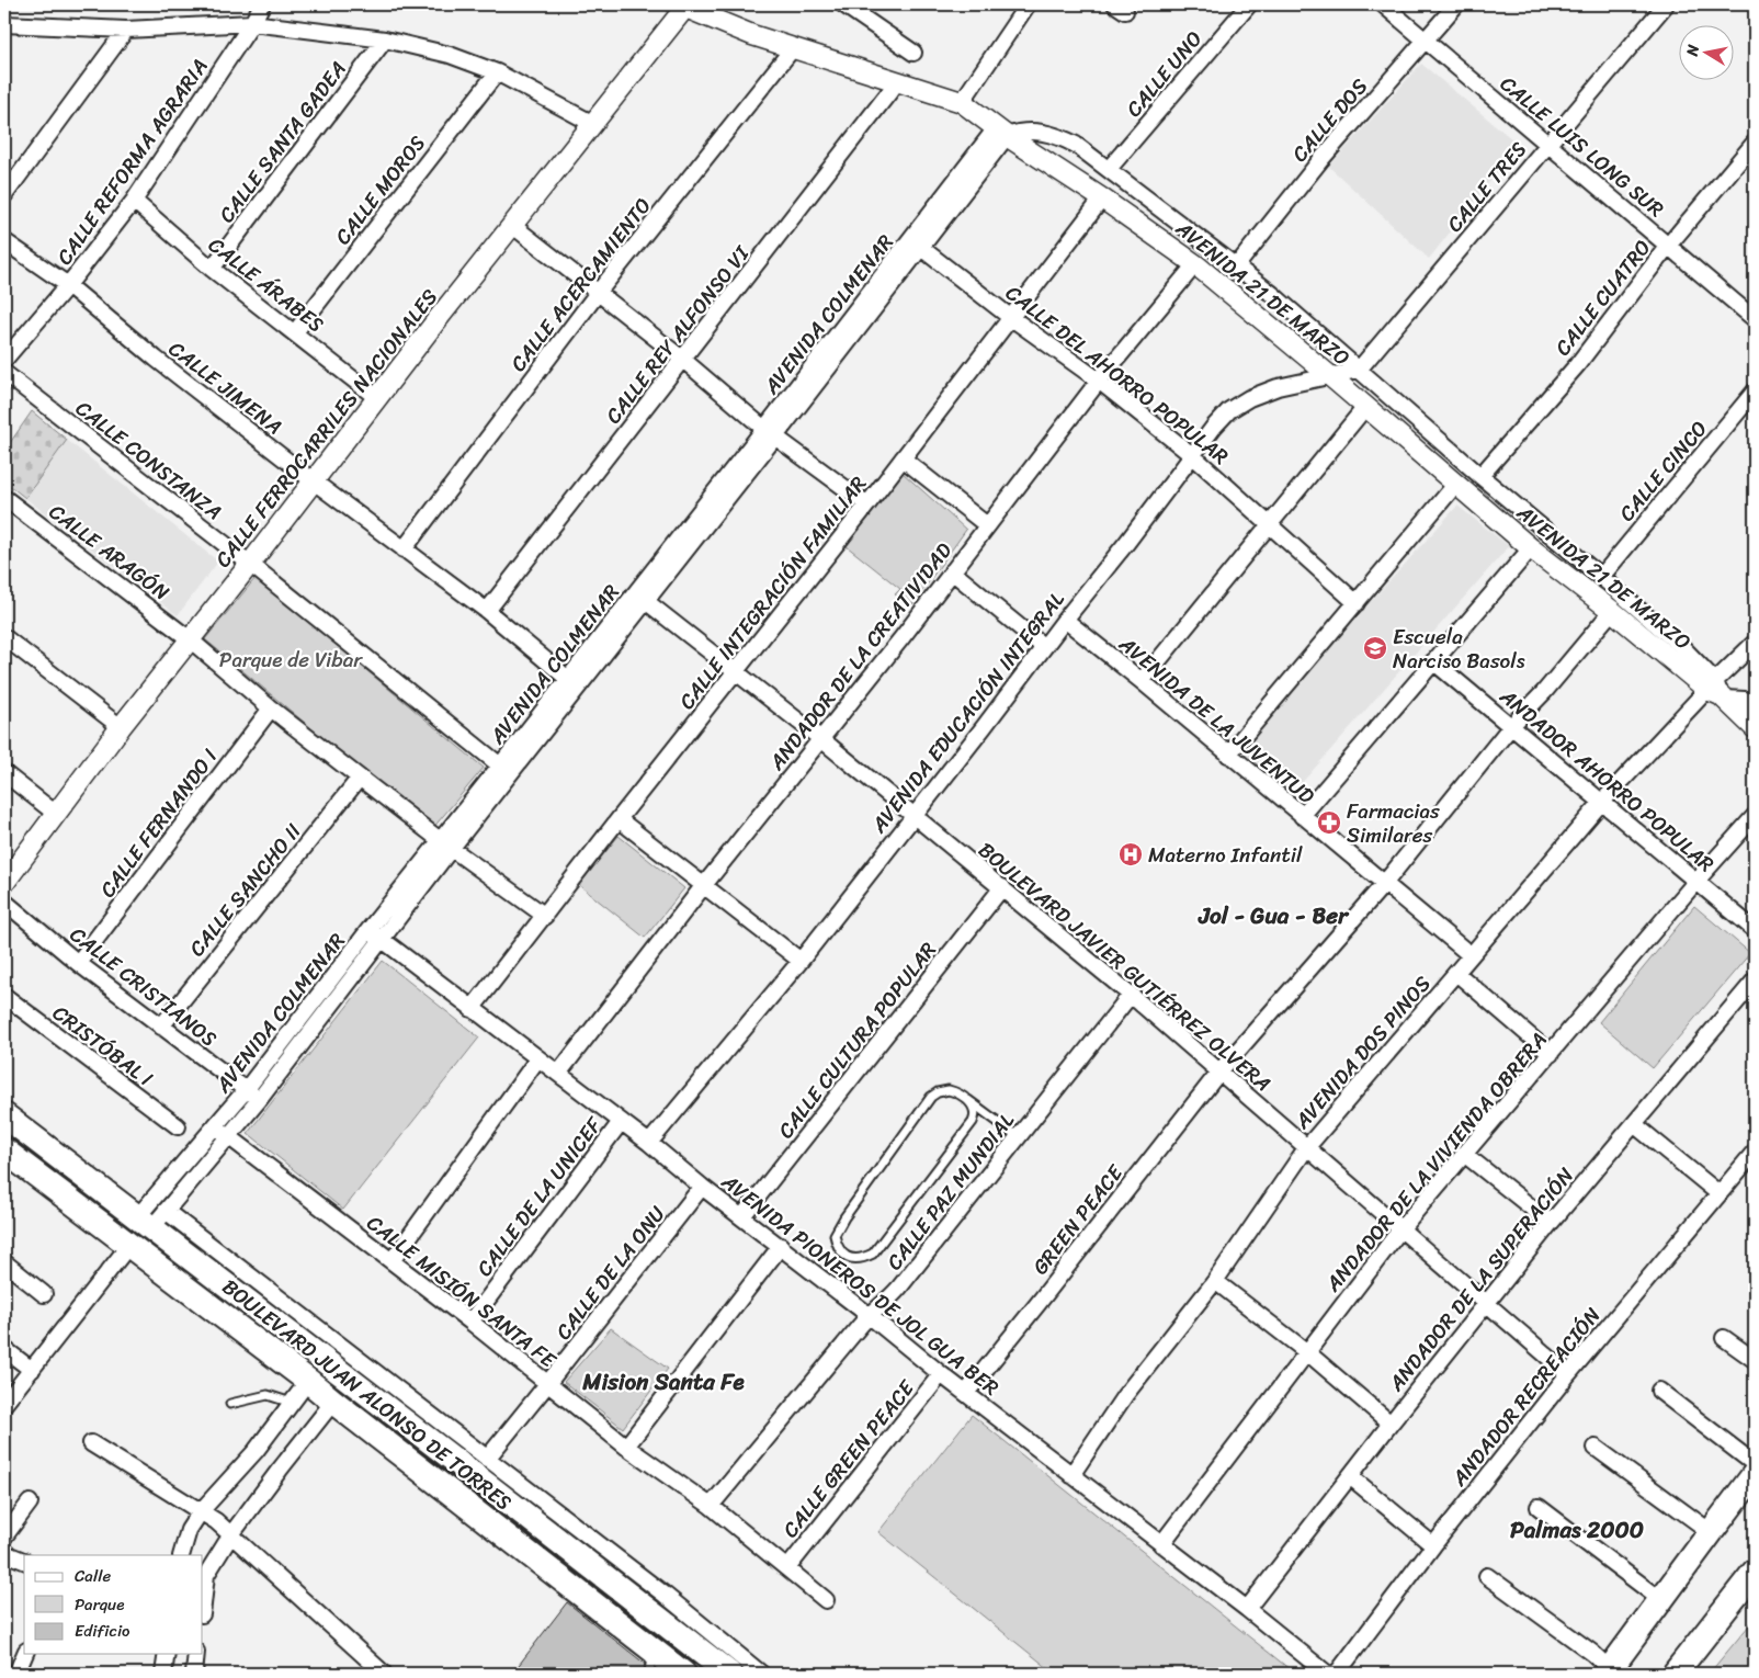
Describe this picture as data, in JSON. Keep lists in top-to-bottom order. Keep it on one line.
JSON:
{"streets":{"main road":["BOULEVARD JUAN ALONSO DE TORRES"],"street":["CALLE UNO","CALLE DOS","CALLE SANTA GADEA","CALLE LUIS LONG SUR","CALLE REFORMA AGRARIA","CALLE TRES","CALLE MOROS","CALLE ÁRABES","CALLE ACERCAMIENTO","AVENIDA 21 DE MARZO","CALLE CUATRO","AVENIDA COLMENAR","CALLE REY ALFONSO VI","CALLE DEL AHORRO POPULAR","CALLE JIMENA","CALLE FERROCARRILES NACIONALES","CALLE CONSTANZA","CALLE CINCO","CALLE ARAGÓN","CALLE INTEGRACIÓN FAMILIAR","ANDADOR DE LA CREATIVIDAD","AVENIDA EDUCACIÓN INTEGRAL","AVENIDA DE LA JUVENTUD","ANDADOR AHORRO POPULAR","CALLE FERNANDO I","CALLE SANCHO II","BOULEVARD JAVIER GUTIÉRREZ OLVERA","CALLE CRISTIANOS","CALLE CULTURA POPULAR","CRISTÓBAL I","AVENIDA DOS PINOS","ANDADOR DE LA VIVIENDA OBRERA","CALLE PAZ MUNDIAL","CALLE DE LA UNICEF","GREEN PEACE","CALLE DE LA ONU","ANDADOR DE LA SUPERACIÓN","AVENIDA PIONEROS DE JOL GUA BER","CALLE MISIÓN SANTA FE","ANDADOR RECREACIÓN","CALLE GREEN PEACE"]},"crossings":[["CALLE DOS","CALLE LUIS LONG SUR"],["CALLE SANTA GADEA","CALLE ÁRABES"],["CALLE LUIS LONG SUR","CALLE TRES"],["CALLE LUIS LONG SUR","CALLE CUATRO"],["CALLE REFORMA AGRARIA","CALLE ÁRABES"],["CALLE REFORMA AGRARIA","CALLE JIMENA"],["CALLE TRES","AVENIDA EDUCACIÓN INTEGRAL"],["CALLE MOROS","CALLE ÁRABES"],["CALLE ÁRABES","CALLE FERROCARRILES NACIONALES"],["CALLE ACERCAMIENTO","AVENIDA 21 DE MARZO"],["CALLE ACERCAMIENTO","CALLE JIMENA"],["AVENIDA 21 DE MARZO","AVENIDA COLMENAR"],["AVENIDA 21 DE MARZO","CALLE REY ALFONSO VI"],["AVENIDA 21 DE MARZO","CALLE FERROCARRILES NACIONALES"],["AVENIDA 21 DE MARZO","CALLE INTEGRACIÓN FAMILIAR"],["AVENIDA 21 DE MARZO","ANDADOR DE LA CREATIVIDAD"],["AVENIDA 21 DE MARZO","AVENIDA EDUCACIÓN INTEGRAL"],["AVENIDA 21 DE MARZO","AVENIDA DOS PINOS"],["AVENIDA 21 DE MARZO","GREEN PEACE"],["AVENIDA COLMENAR","CALLE DEL AHORRO POPULAR"],["AVENIDA COLMENAR","CALLE JIMENA"],["AVENIDA COLMENAR","CALLE CONSTANZA"],["AVENIDA COLMENAR","BOULEVARD JAVIER GUTIÉRREZ OLVERA"],["AVENIDA COLMENAR","CALLE CRISTIANOS"],["AVENIDA COLMENAR","AVENIDA PIONEROS DE JOL GUA BER"],["AVENIDA COLMENAR","CALLE MISIÓN SANTA FE"],["AVENIDA COLMENAR","BOULEVARD JUAN ALONSO DE TORRES"],["CALLE REY ALFONSO VI","CALLE JIMENA"],["CALLE DEL AHORRO POPULAR","CALLE INTEGRACIÓN FAMILIAR"],["CALLE DEL AHORRO POPULAR","ANDADOR DE LA CREATIVIDAD"],["CALLE DEL AHORRO POPULAR","AVENIDA EDUCACIÓN INTEGRAL"],["CALLE JIMENA","CALLE FERROCARRILES NACIONALES"],["CALLE FERROCARRILES NACIONALES","CALLE CONSTANZA"],["CALLE FERROCARRILES NACIONALES","CALLE ARAGÓN"],["CALLE INTEGRACIÓN FAMILIAR","BOULEVARD JAVIER GUTIÉRREZ OLVERA"],["CALLE INTEGRACIÓN FAMILIAR","AVENIDA PIONEROS DE JOL GUA BER"],["ANDADOR DE LA CREATIVIDAD","BOULEVARD JAVIER GUTIÉRREZ OLVERA"],["ANDADOR DE LA CREATIVIDAD","AVENIDA PIONEROS DE JOL GUA BER"],["AVENIDA EDUCACIÓN INTEGRAL","AVENIDA DE LA JUVENTUD"],["AVENIDA EDUCACIÓN INTEGRAL","BOULEVARD JAVIER GUTIÉRREZ OLVERA"],["AVENIDA EDUCACIÓN INTEGRAL","AVENIDA PIONEROS DE JOL GUA BER"],["AVENIDA DE LA JUVENTUD","AVENIDA DOS PINOS"],["AVENIDA DE LA JUVENTUD","GREEN PEACE"],["ANDADOR AHORRO POPULAR","AVENIDA DOS PINOS"],["ANDADOR AHORRO POPULAR","ANDADOR DE LA VIVIENDA OBRERA"],["ANDADOR AHORRO POPULAR","GREEN PEACE"],["CALLE FERNANDO I","CALLE CRISTIANOS"],["CALLE SANCHO II","CALLE CRISTIANOS"],["BOULEVARD JAVIER GUTIÉRREZ OLVERA","CALLE CULTURA POPULAR"],["BOULEVARD JAVIER GUTIÉRREZ OLVERA","AVENIDA DOS PINOS"],["BOULEVARD JAVIER GUTIÉRREZ OLVERA","ANDADOR DE LA VIVIENDA OBRERA"],["BOULEVARD JAVIER GUTIÉRREZ OLVERA","CALLE PAZ MUNDIAL"],["BOULEVARD JAVIER GUTIÉRREZ OLVERA","GREEN PEACE"],["BOULEVARD JAVIER GUTIÉRREZ OLVERA","ANDADOR DE LA SUPERACIÓN"],["BOULEVARD JAVIER GUTIÉRREZ OLVERA","ANDADOR RECREACIÓN"],["CALLE CULTURA POPULAR","AVENIDA PIONEROS DE JOL GUA BER"],["AVENIDA DOS PINOS","AVENIDA PIONEROS DE JOL GUA BER"],["ANDADOR DE LA VIVIENDA OBRERA","AVENIDA PIONEROS DE JOL GUA BER"],["CALLE PAZ MUNDIAL","AVENIDA PIONEROS DE JOL GUA BER"],["CALLE PAZ MUNDIAL","CALLE MISIÓN SANTA FE"],["CALLE DE LA UNICEF","AVENIDA PIONEROS DE JOL GUA BER"],["CALLE DE LA UNICEF","CALLE MISIÓN SANTA FE"],["GREEN PEACE","AVENIDA PIONEROS DE JOL GUA BER"],["CALLE DE LA ONU","AVENIDA PIONEROS DE JOL GUA BER"],["CALLE DE LA ONU","CALLE MISIÓN SANTA FE"],["ANDADOR DE LA SUPERACIÓN","AVENIDA PIONEROS DE JOL GUA BER"],["AVENIDA PIONEROS DE JOL GUA BER","CALLE GREEN PEACE"],["CALLE MISIÓN SANTA FE","CALLE GREEN PEACE"]],"districts":["Jol - Gua - Ber","Mision Santa Fe","Palmas 2000"],"parks":["Parque de Vibar"],"places":{"school or university":["Escuela Narciso Basols"],"pharmacy":["Farmacias Similares"],"hospital":["Materno Infantil"]},"legend":["Calle","Parque","Edificio"],"north":"left"}
